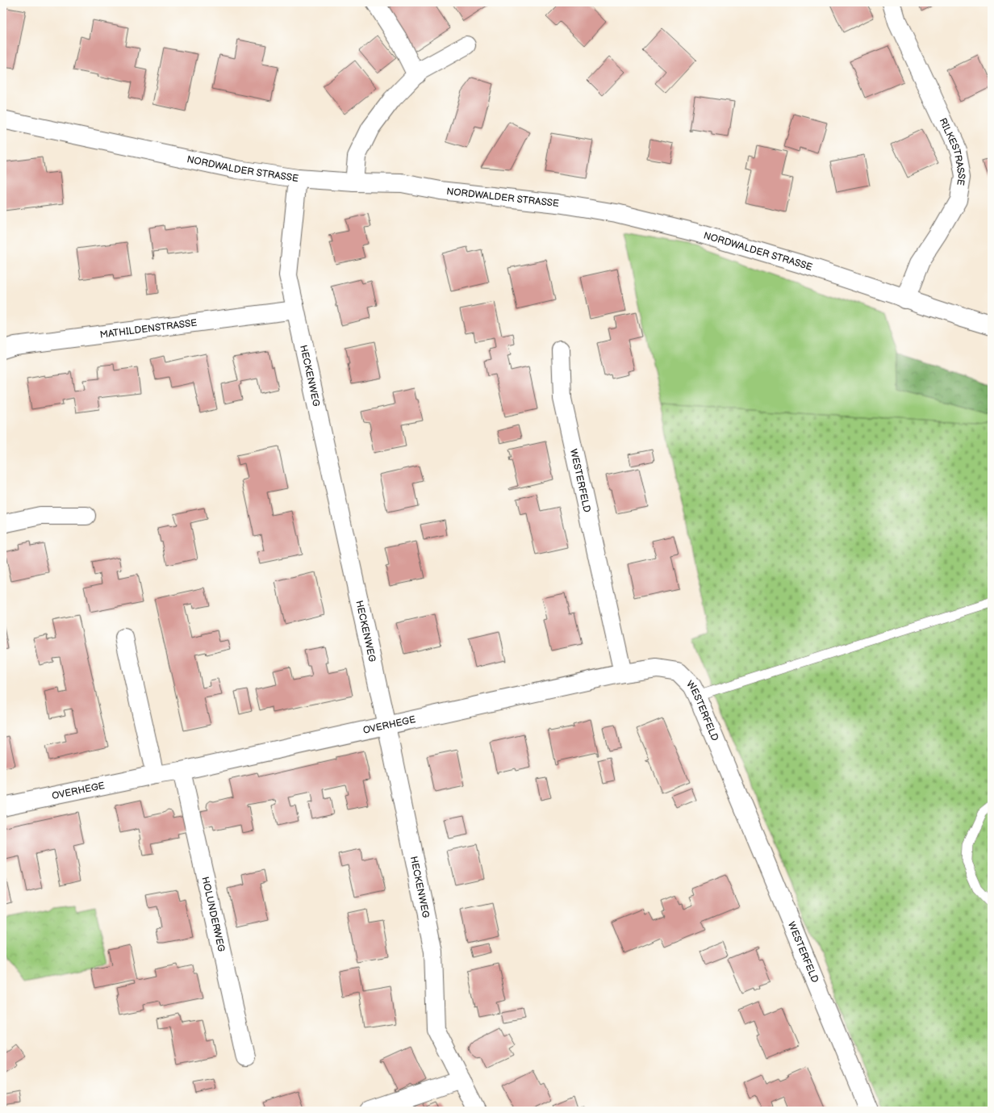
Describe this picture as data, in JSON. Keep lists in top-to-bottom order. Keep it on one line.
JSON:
{"streets":{"street":["RILKESTRASSE","NORDWALDER STRASSE","MATHILDENSTRASSE","HECKENWEG","WESTERFELD","OVERHEGE","HOLUNDERWEG"]},"crossings":[["RILKESTRASSE","NORDWALDER STRASSE"],["NORDWALDER STRASSE","HECKENWEG"],["MATHILDENSTRASSE","HECKENWEG"],["HECKENWEG","OVERHEGE"],["WESTERFELD","OVERHEGE"],["OVERHEGE","HOLUNDERWEG"]]}
